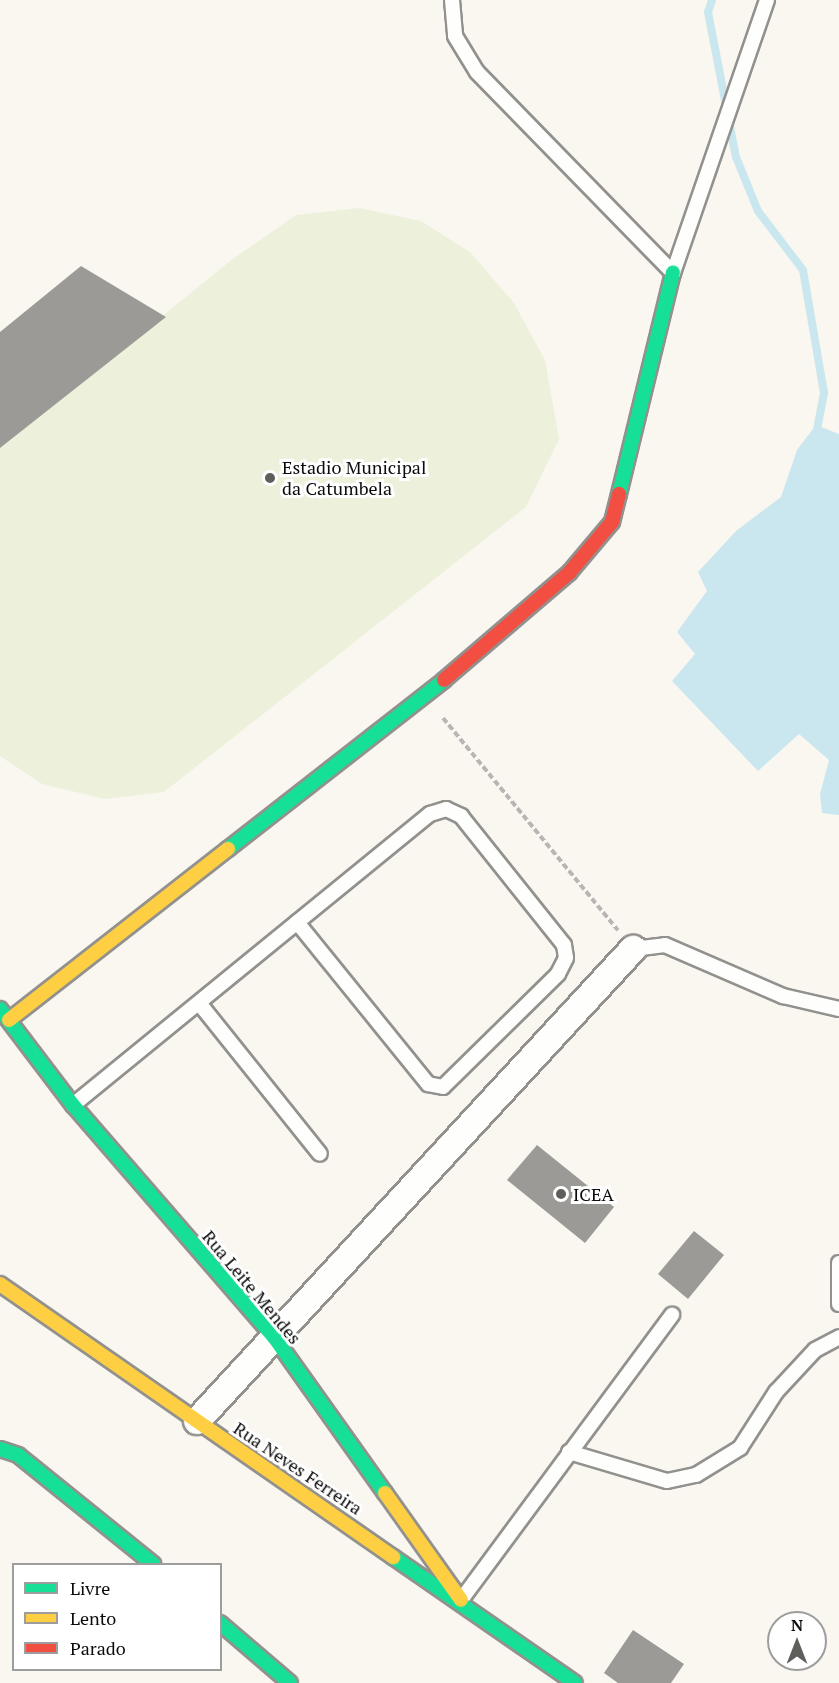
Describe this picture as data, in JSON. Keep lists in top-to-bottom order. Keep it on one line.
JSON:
{"streets":{"street":["Rua Leite Mendes","Rua Neves Ferreira"]},"crossings":[["Rua Leite Mendes","Rua Neves Ferreira"]],"places":["Estadio Municipal da Catumbela","ICEA"],"legend":["Livre","Lento","Parado"],"north":"top"}
